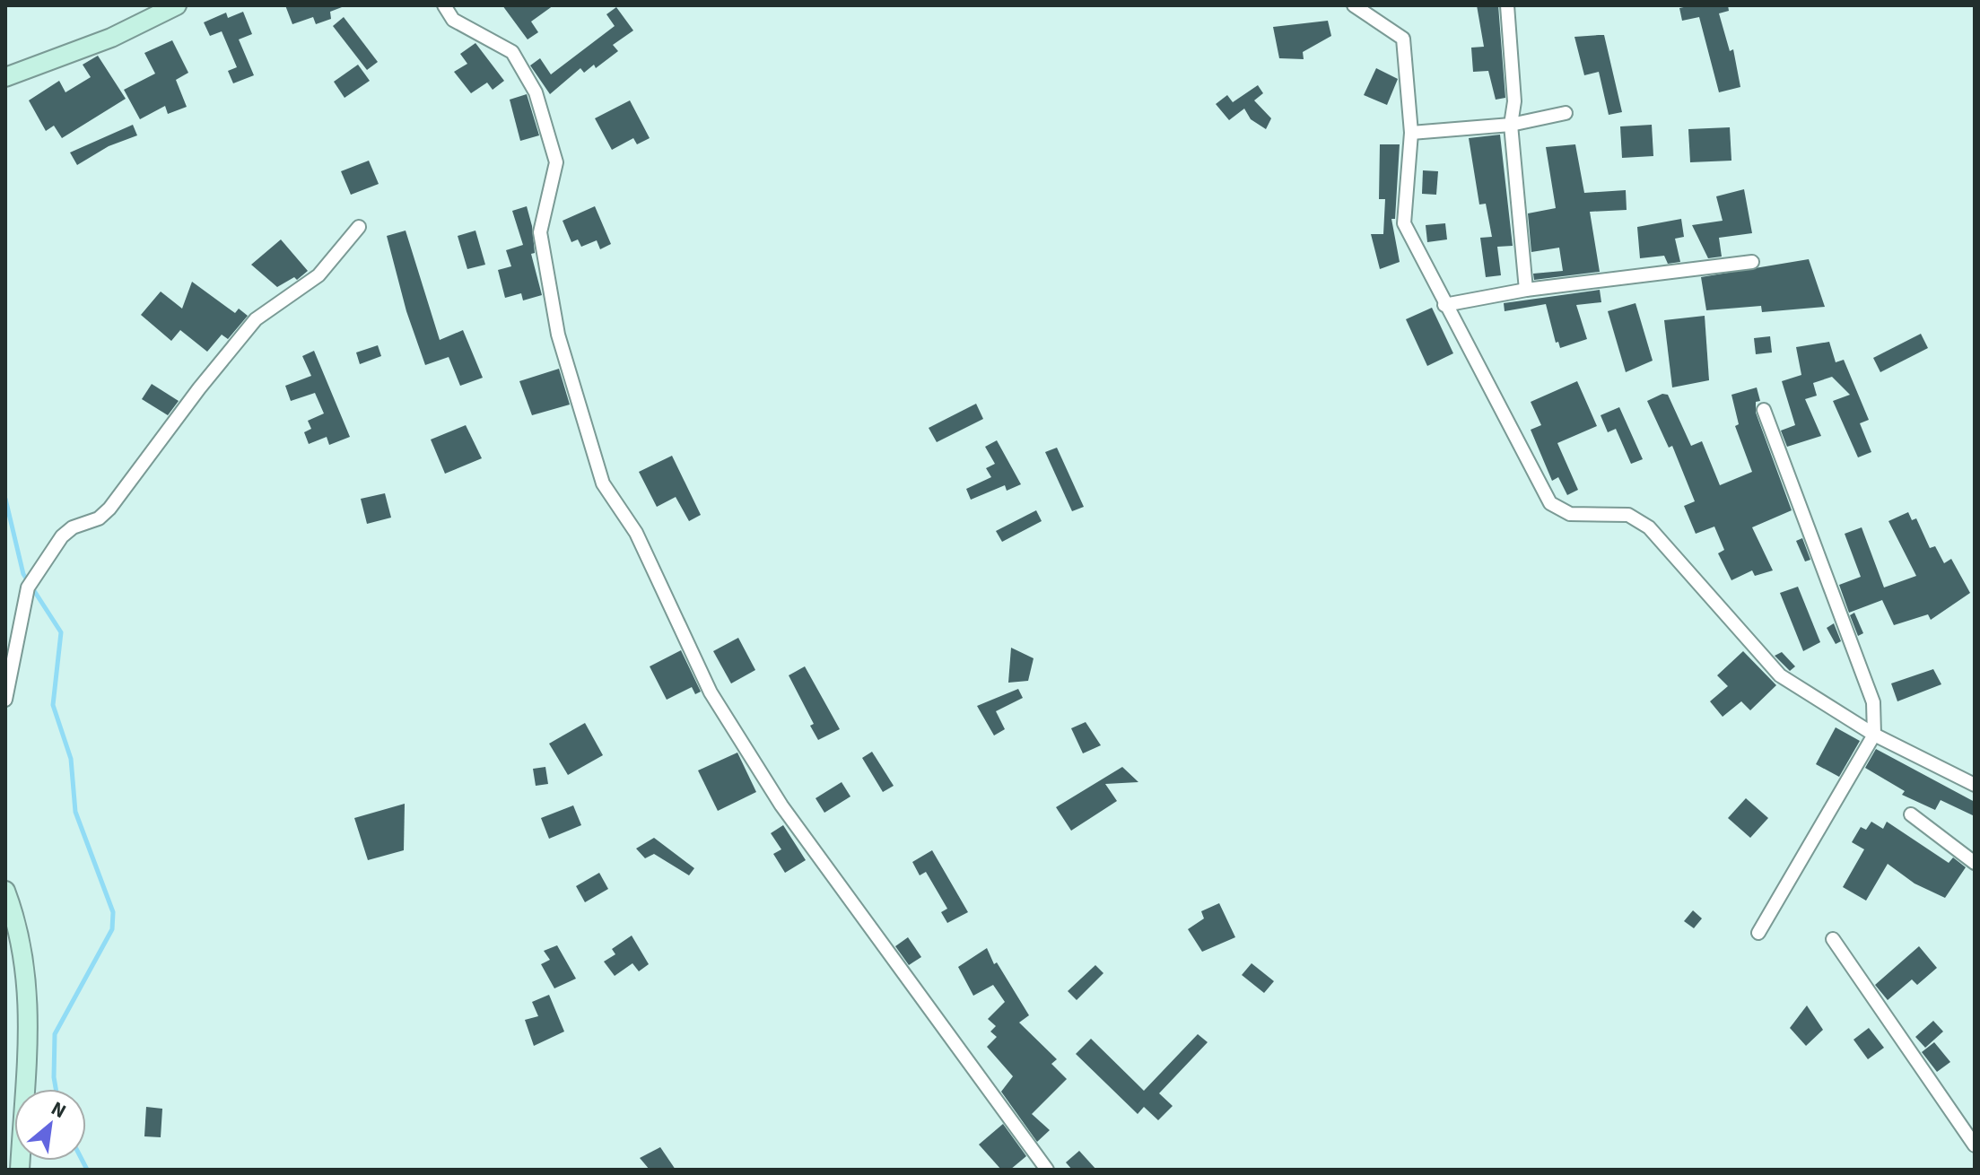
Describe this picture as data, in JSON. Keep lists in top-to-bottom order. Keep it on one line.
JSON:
{"north":"top right"}
